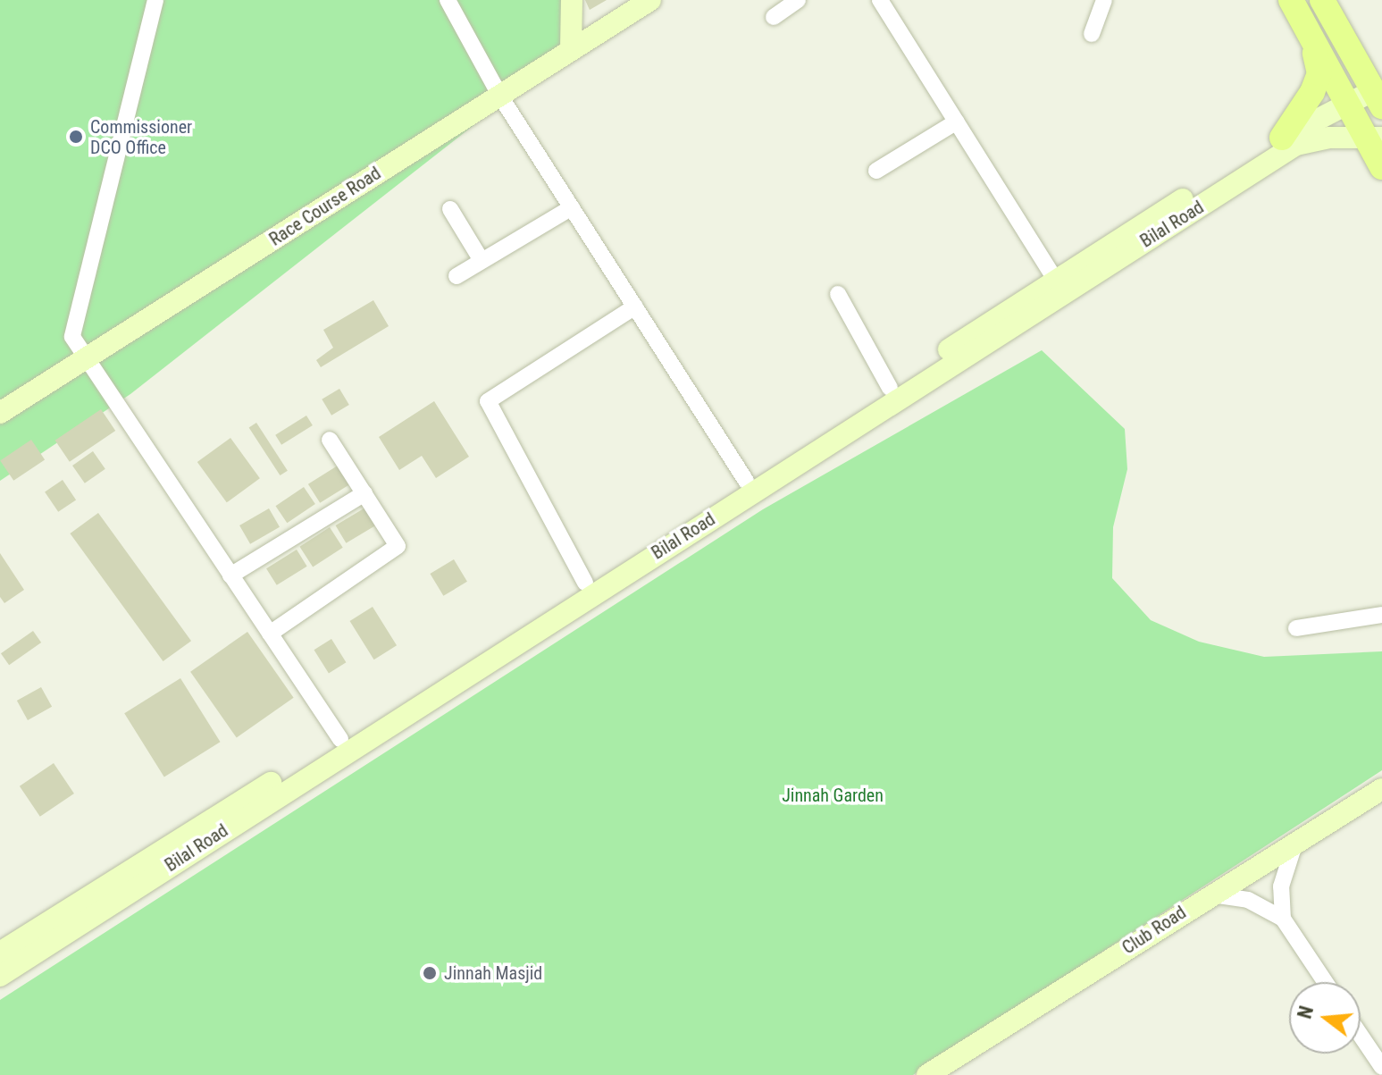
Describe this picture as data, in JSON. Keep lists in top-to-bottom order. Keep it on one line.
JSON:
{"streets":{"main road":["Race Course Road","Bilal Road","Club Road"]},"parks":["Jinnah Garden"],"places":["Commissioner DCO Office","Jinnah Masjid"],"north":"left"}
